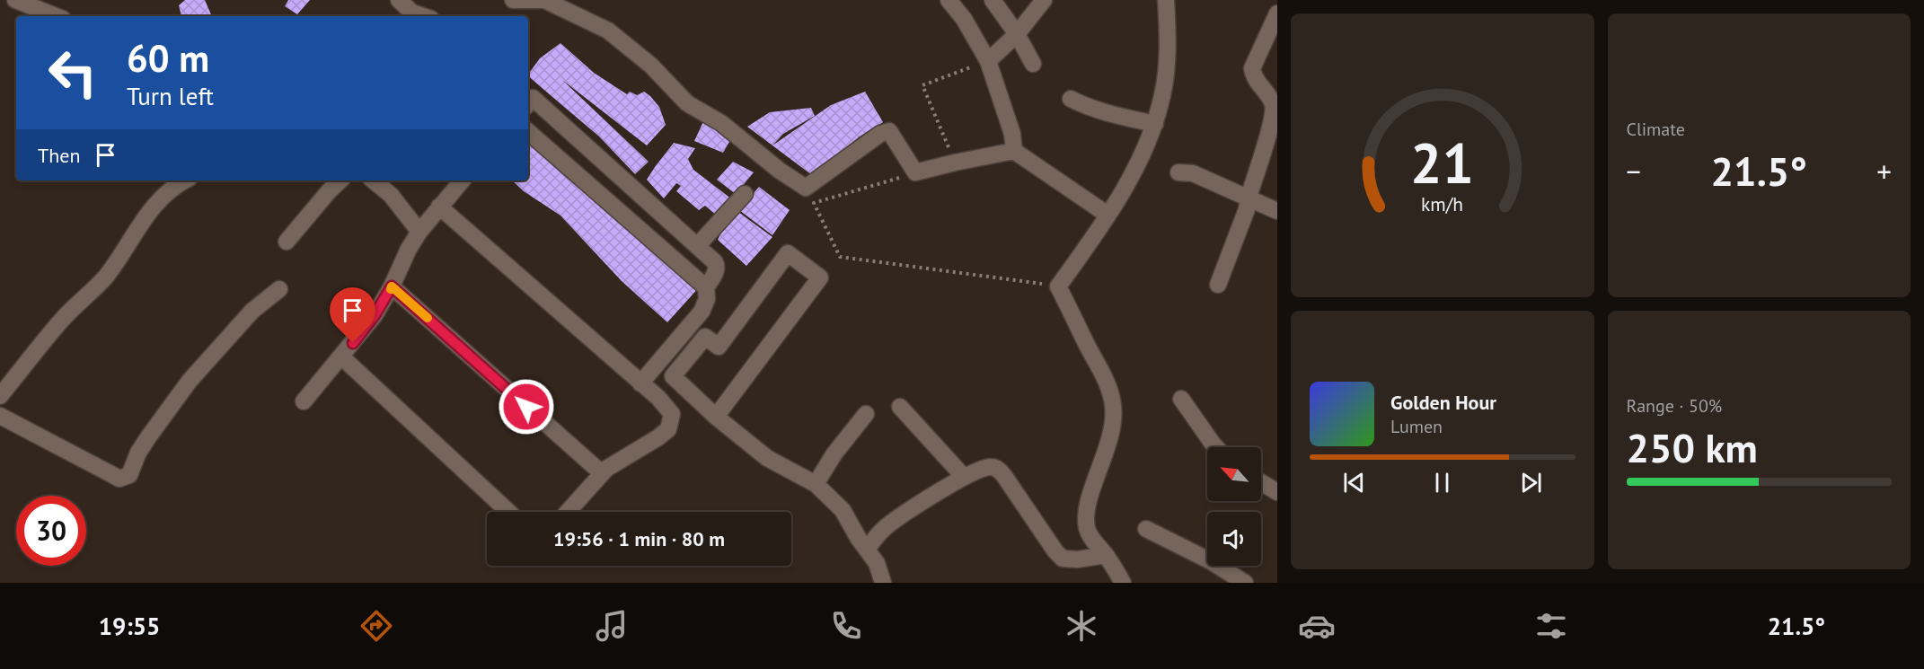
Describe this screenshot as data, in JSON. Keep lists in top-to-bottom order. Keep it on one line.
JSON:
{"north":"top left","page":{"tile":["Climate",["Range · 50%","250 km"]],"turn":["60 m","Turn left"],"then":"Then","heat":["−","21.5°","+"],"song":["Golden Hour","Lumen"],"limit":"30","trip":"19:56 · 1 min · 80 m","tabs":["19:55","21.5°"],"gauge":["21","km/h"]}}
